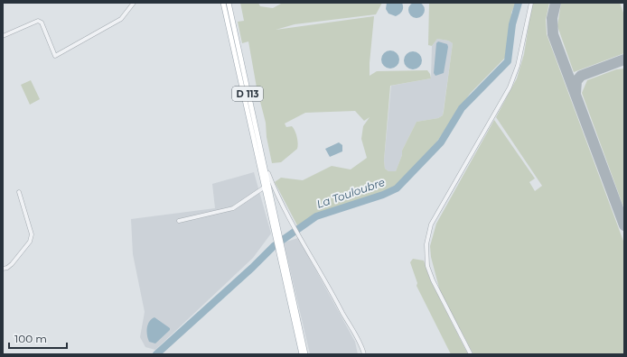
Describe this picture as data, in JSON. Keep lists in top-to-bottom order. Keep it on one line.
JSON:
{"streets":{"main road":["D 113"]},"water":["La Touloubre"],"scale_bar":"100 m"}
